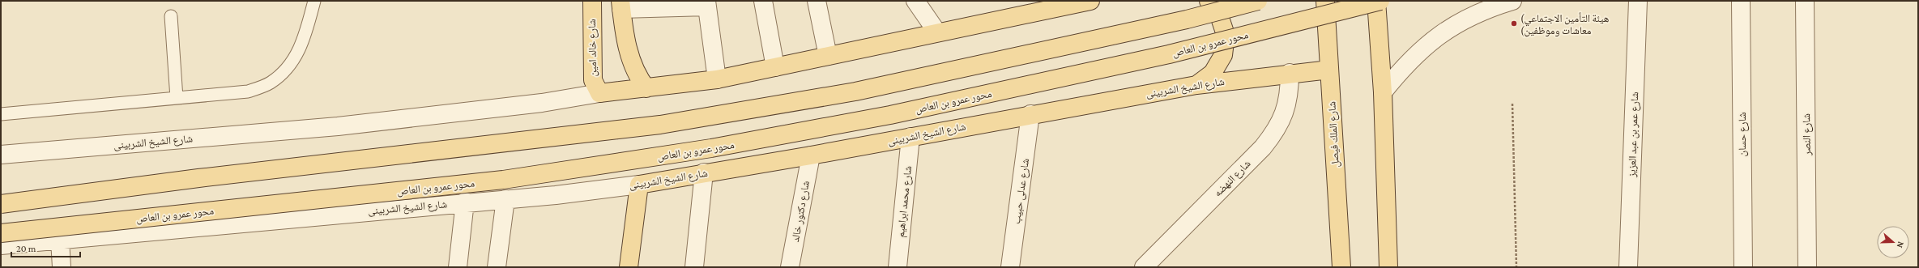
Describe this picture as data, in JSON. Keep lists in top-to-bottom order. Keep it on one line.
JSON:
{"streets":{"main road":["محور عمرو بن العاص","شارع خالد امين","شارع الشيخ الشربينى","شارع الملك فيصل"],"street":["شارع عمر بن عبد العزيز","شارع حسان","شارع النصر","شارع النهضه","شارع عدلى حبيب","شارع محمد ابراهيم","شارع دكتور خالد"]},"crossings":[["شارع خالد امين","شارع الشيخ الشربينى"],["شارع الشيخ الشربينى","شارع الملك فيصل"],["شارع الشيخ الشربينى","شارع النهضه"],["شارع الشيخ الشربينى","شارع عدلى حبيب"],["شارع الشيخ الشربينى","شارع محمد ابراهيم"],["شارع الشيخ الشربينى","شارع دكتور خالد"]],"places":["(هيئة التأمين الاجتماعي (معاشات وموظفين"],"scale_bar":"20 m","north":"right"}
